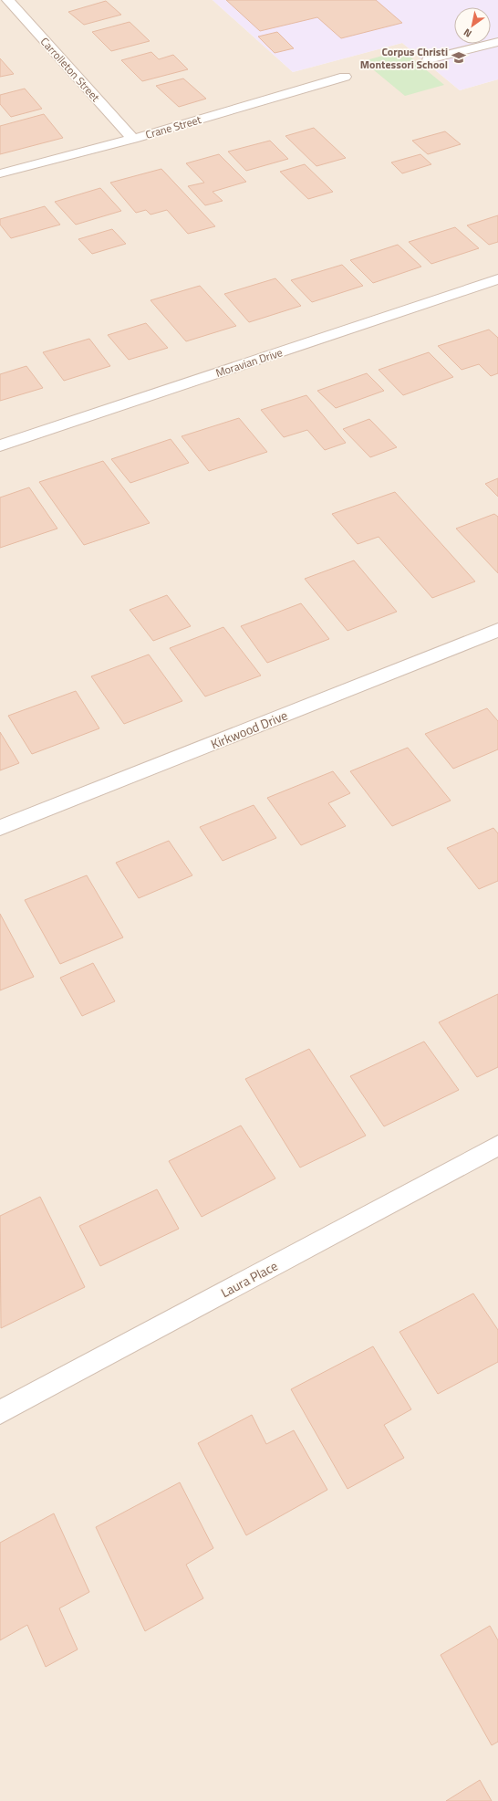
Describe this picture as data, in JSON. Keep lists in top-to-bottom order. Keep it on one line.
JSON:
{"streets":{"street":["Carrolleton Street","Crane Street","Moravian Drive","Kirkwood Drive","Laura Place"]},"crossings":[["Carrolleton Street","Crane Street"]],"places":{"school or university":["Corpus Christi Montessori School"]},"north":"bottom left"}
